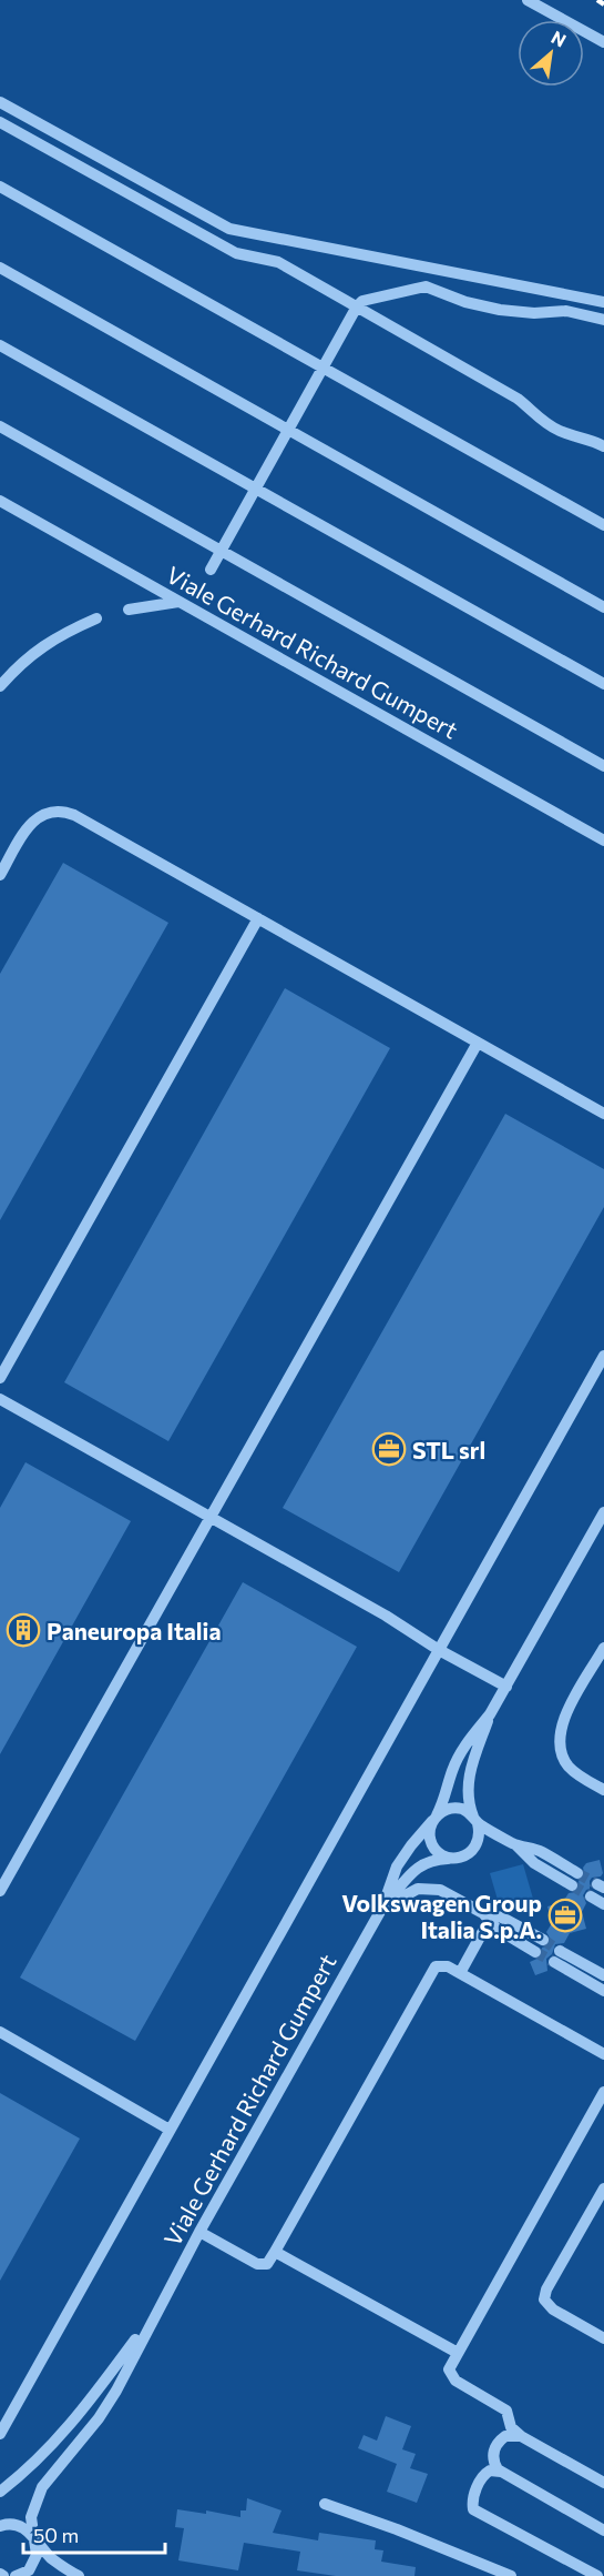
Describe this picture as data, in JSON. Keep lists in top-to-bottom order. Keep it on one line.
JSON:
{"streets":{"street":["Viale Gerhard Richard Gumpert"]},"places":{"office":["STL srl","Volkswagen Group Italia S.p.A."],"building":["Paneuropa Italia"]},"scale_bar":"50 m","north":"top right"}
